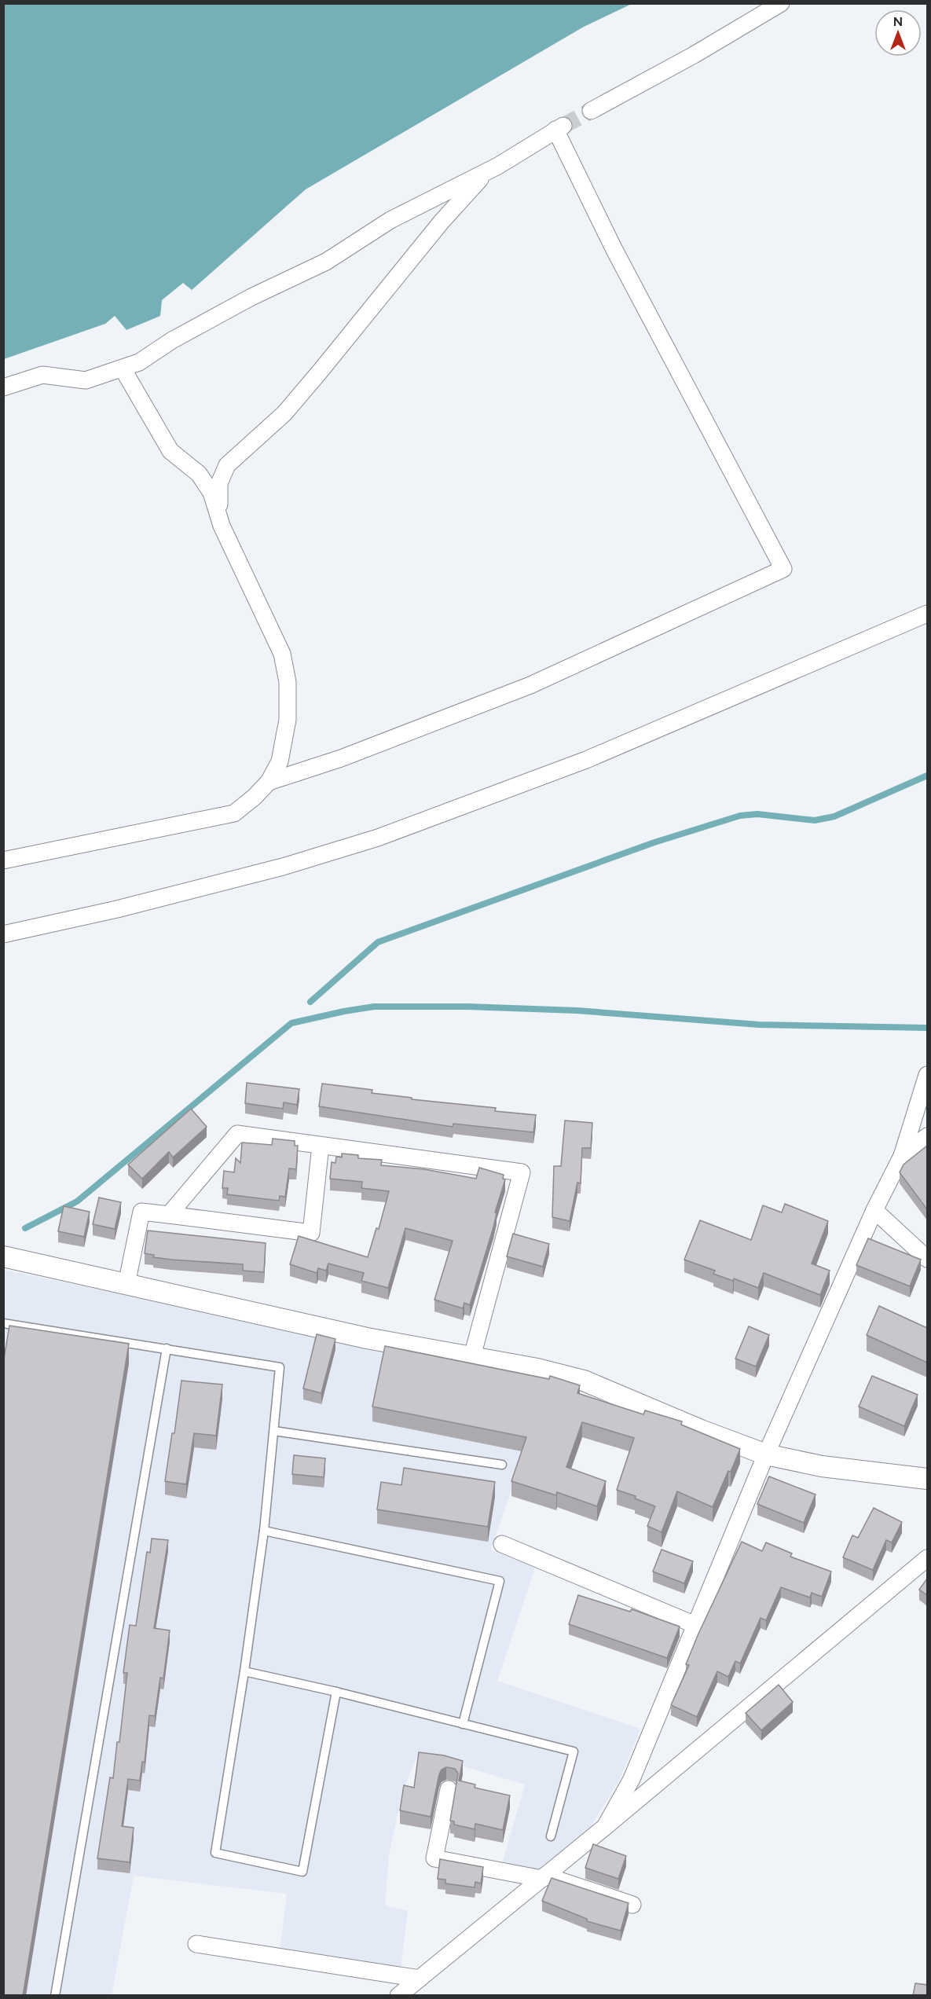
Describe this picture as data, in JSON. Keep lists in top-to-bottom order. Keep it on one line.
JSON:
{"north":"top"}
